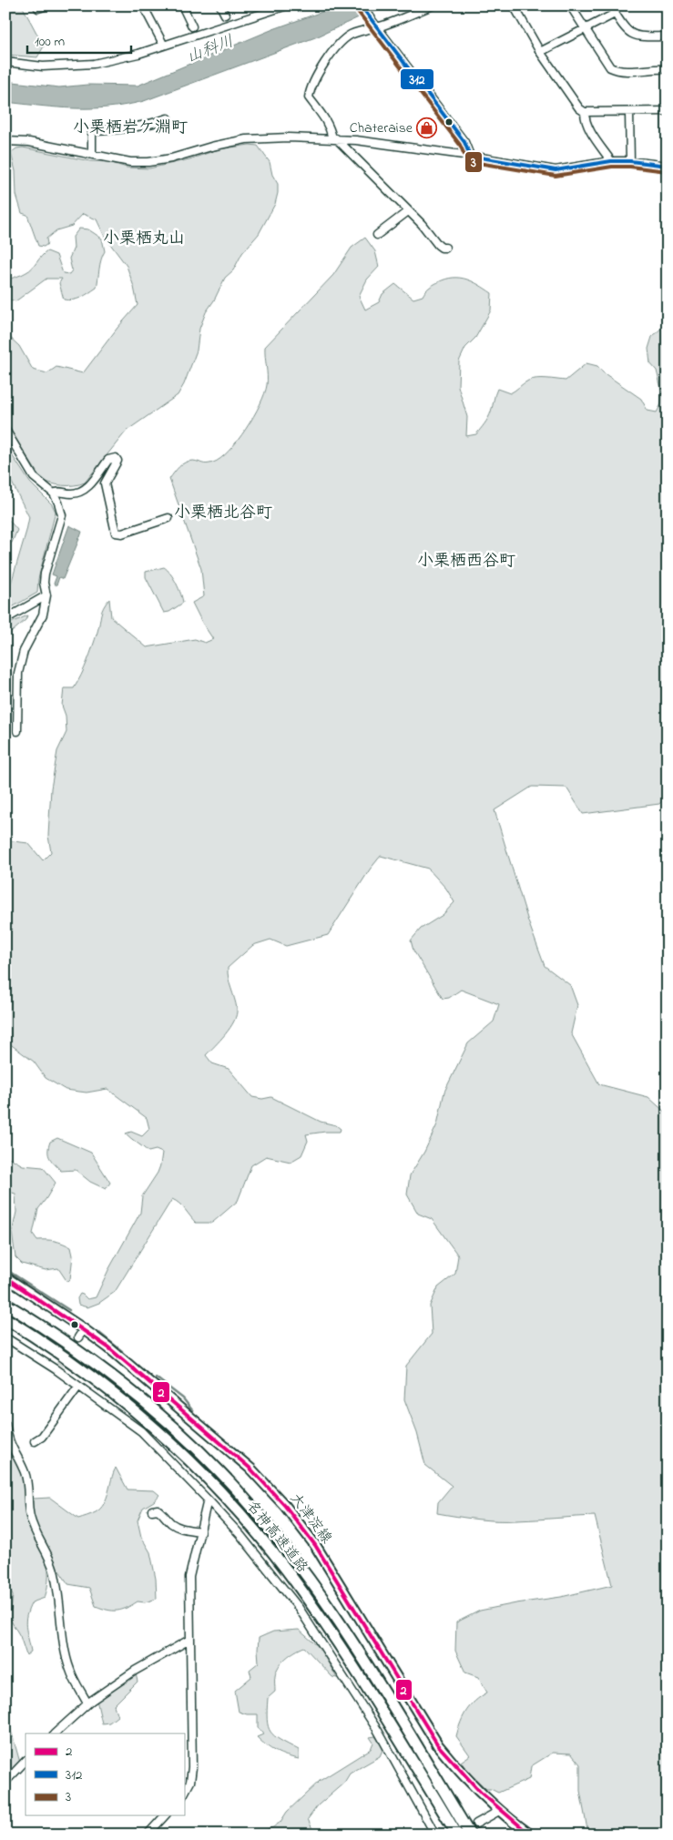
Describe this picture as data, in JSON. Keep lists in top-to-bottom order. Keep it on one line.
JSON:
{"streets":{"highway":["名神高速道路"],"main road":["大津淀線"]},"districts":["小栗栖岩ケ淵町","小栗栖丸山","小栗栖北谷町","小栗栖西谷町"],"water":["山科川"],"places":{"shop":["Chateraise"]},"lines":["transit line 312","transit line 3","transit line 2"],"legend":["2","312","3"],"scale_bar":"100 m"}
